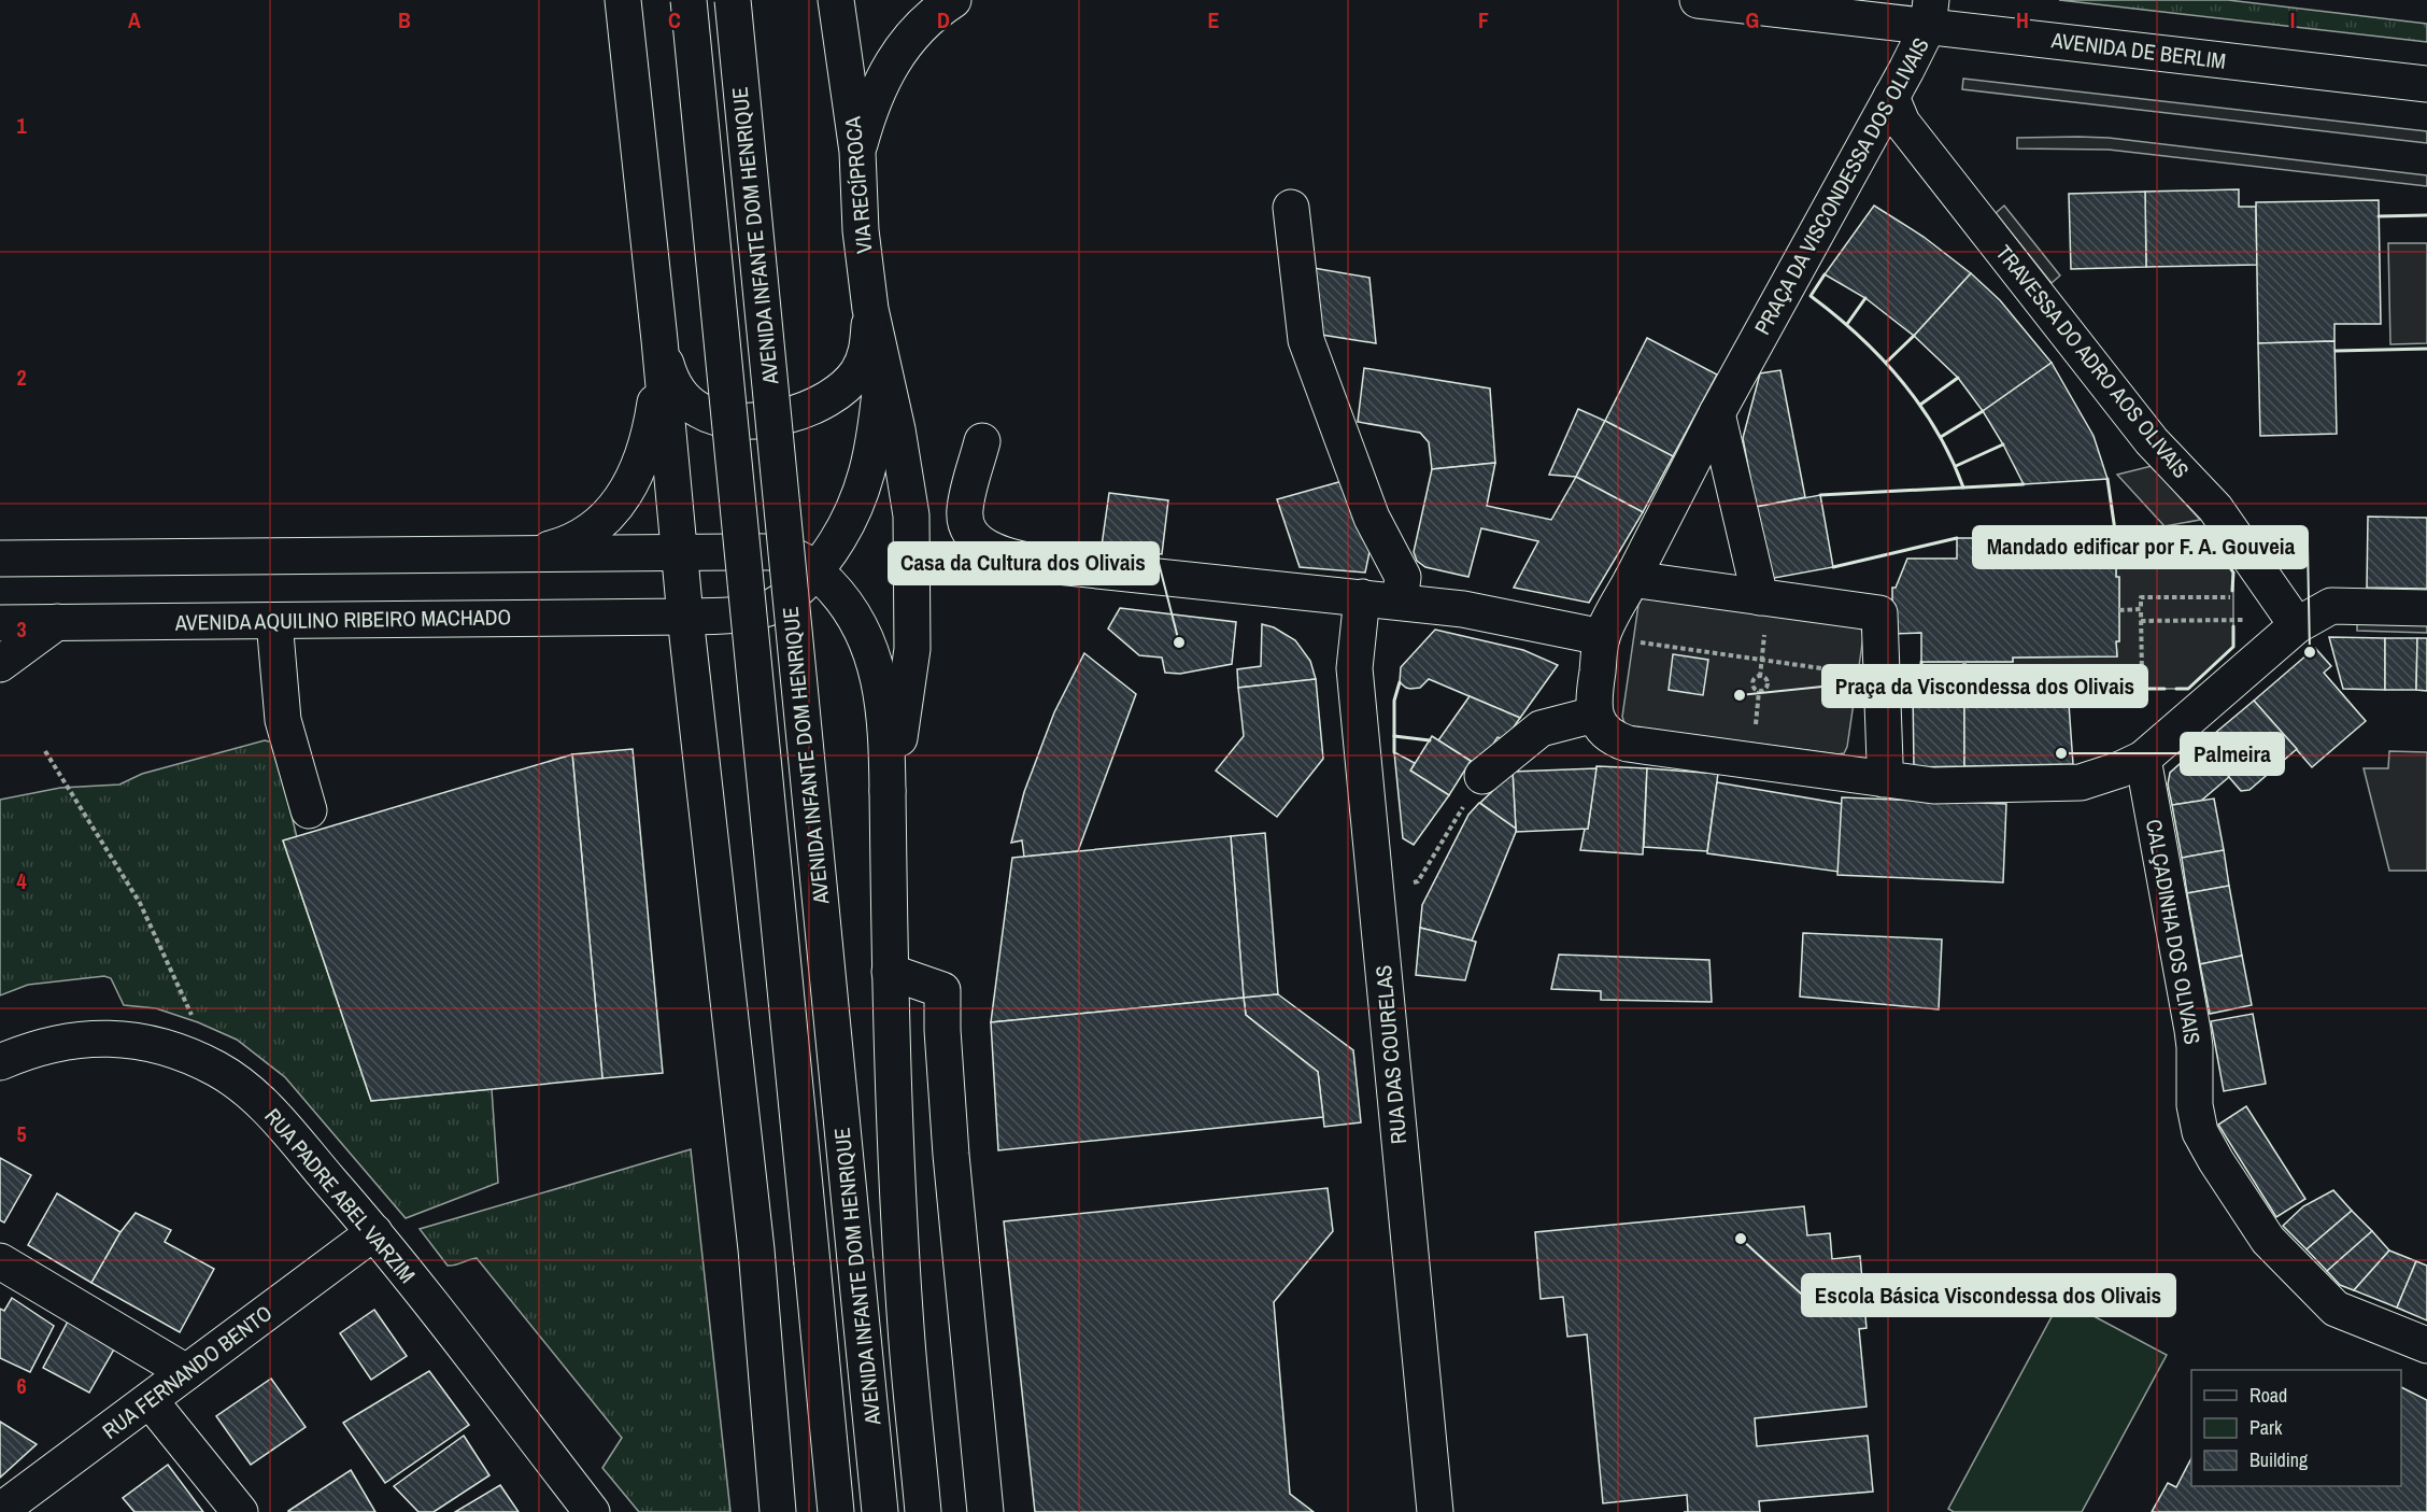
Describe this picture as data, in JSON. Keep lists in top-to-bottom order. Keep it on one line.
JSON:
{"streets":{"main road":["AVENIDA DE BERLIM","VIA RECÍPROCA","PRAÇA DA VISCONDESSA DOS OLIVAIS","AVENIDA INFANTE DOM HENRIQUE","TRAVESSA DO ADRO AOS OLIVAIS","AVENIDA AQUILINO RIBEIRO MACHADO","CALÇADINHA DOS OLIVAIS","RUA DAS COURELAS","RUA PADRE ABEL VARZIM","RUA FERNANDO BENTO"]},"crossings":[["AVENIDA DE BERLIM","PRAÇA DA VISCONDESSA DOS OLIVAIS"],["VIA RECÍPROCA","AVENIDA AQUILINO RIBEIRO MACHADO"],["PRAÇA DA VISCONDESSA DOS OLIVAIS","TRAVESSA DO ADRO AOS OLIVAIS"],["RUA PADRE ABEL VARZIM","RUA FERNANDO BENTO"]],"places":["Casa da Cultura dos Olivais","Mandado edificar por F. A. Gouveia","Praça da Viscondessa dos Olivais","Palmeira","Escola Básica Viscondessa dos Olivais"],"legend":["Road","Park","Building"],"grid":{"columns":["A","B","C","D","E","F","G","H","I"],"rows":["1","2","3","4","5","6"]}}
